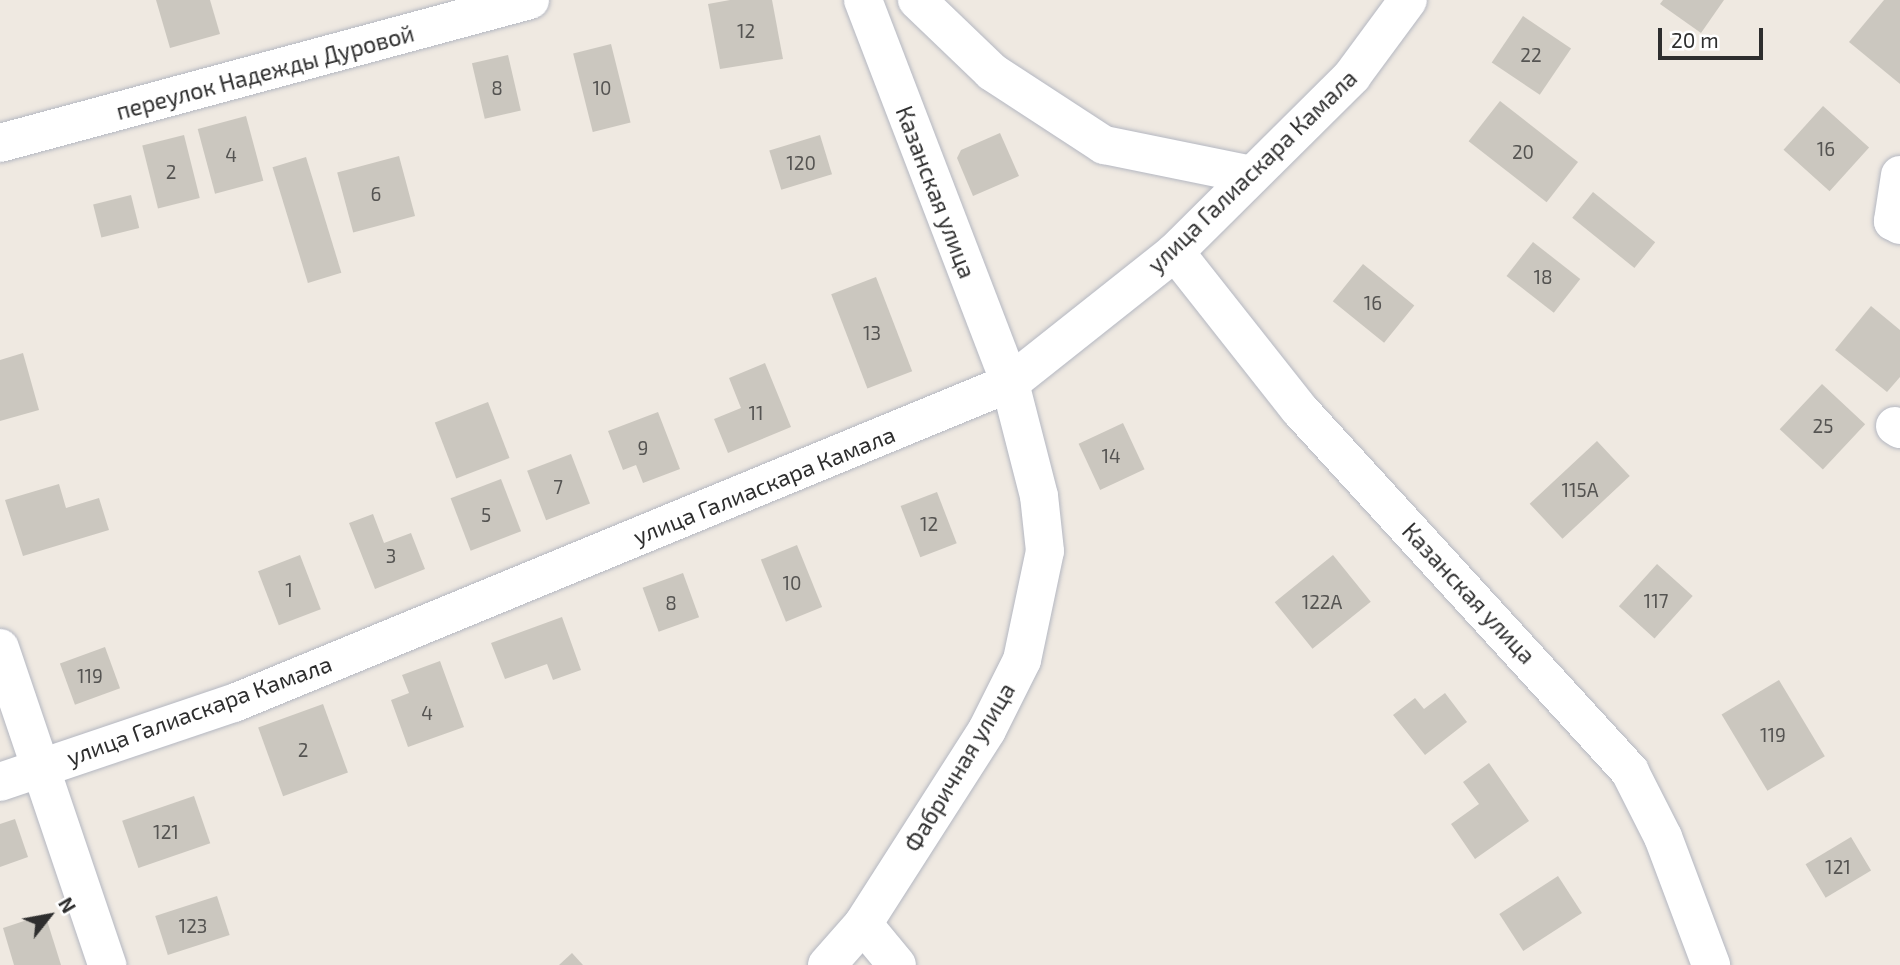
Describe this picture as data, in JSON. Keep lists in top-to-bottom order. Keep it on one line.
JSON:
{"streets":{"street":["переулок Надежды Дуровой","улица Галиаскара Камала","Казанская улица","Фабричная улица"]},"crossings":[["улица Галиаскара Камала","Казанская улица"],["улица Галиаскара Камала","Фабричная улица"],["Казанская улица","Фабричная улица"]],"house_numbers":["12","22","8","10","16","20","4","120","2","6","18","16","13","11","25","9","14","7","115А","5","12","3","10","1","117","122А","8","119","4","119","2","121","121","123"],"scale_bar":"20 m","north":"top right"}
